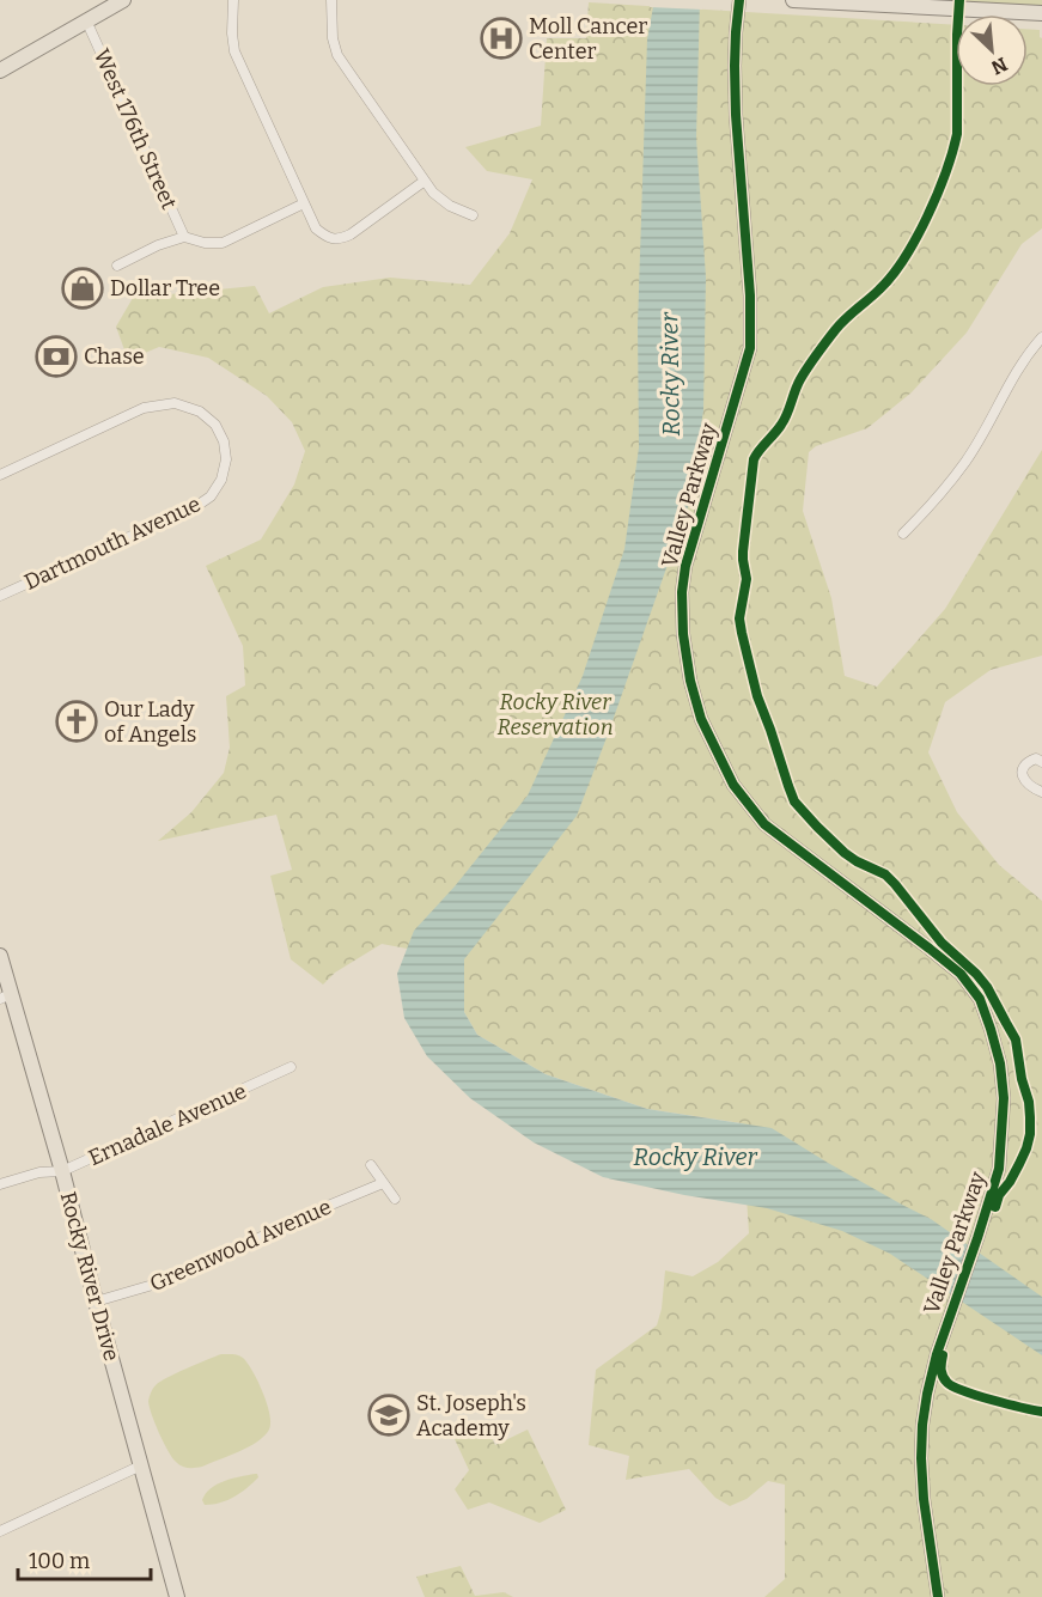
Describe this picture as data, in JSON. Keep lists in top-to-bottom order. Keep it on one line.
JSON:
{"streets":{"main road":["Rocky River Drive"],"street":["West 176th Street","Valley Parkway","Dartmouth Avenue","Ernadale Avenue","Greenwood Avenue"]},"crossings":[["Ernadale Avenue","Rocky River Drive"],["Greenwood Avenue","Rocky River Drive"]],"water":["Rocky River"],"parks":["Rocky River Reservation"],"places":{"hospital":["Moll Cancer Center"],"shop":["Dollar Tree"],"bank":["Chase"],"church":["Our Lady of Angels"],"school or university":["St. Joseph's Academy"]},"scale_bar":"100 m","north":"bottom right"}
